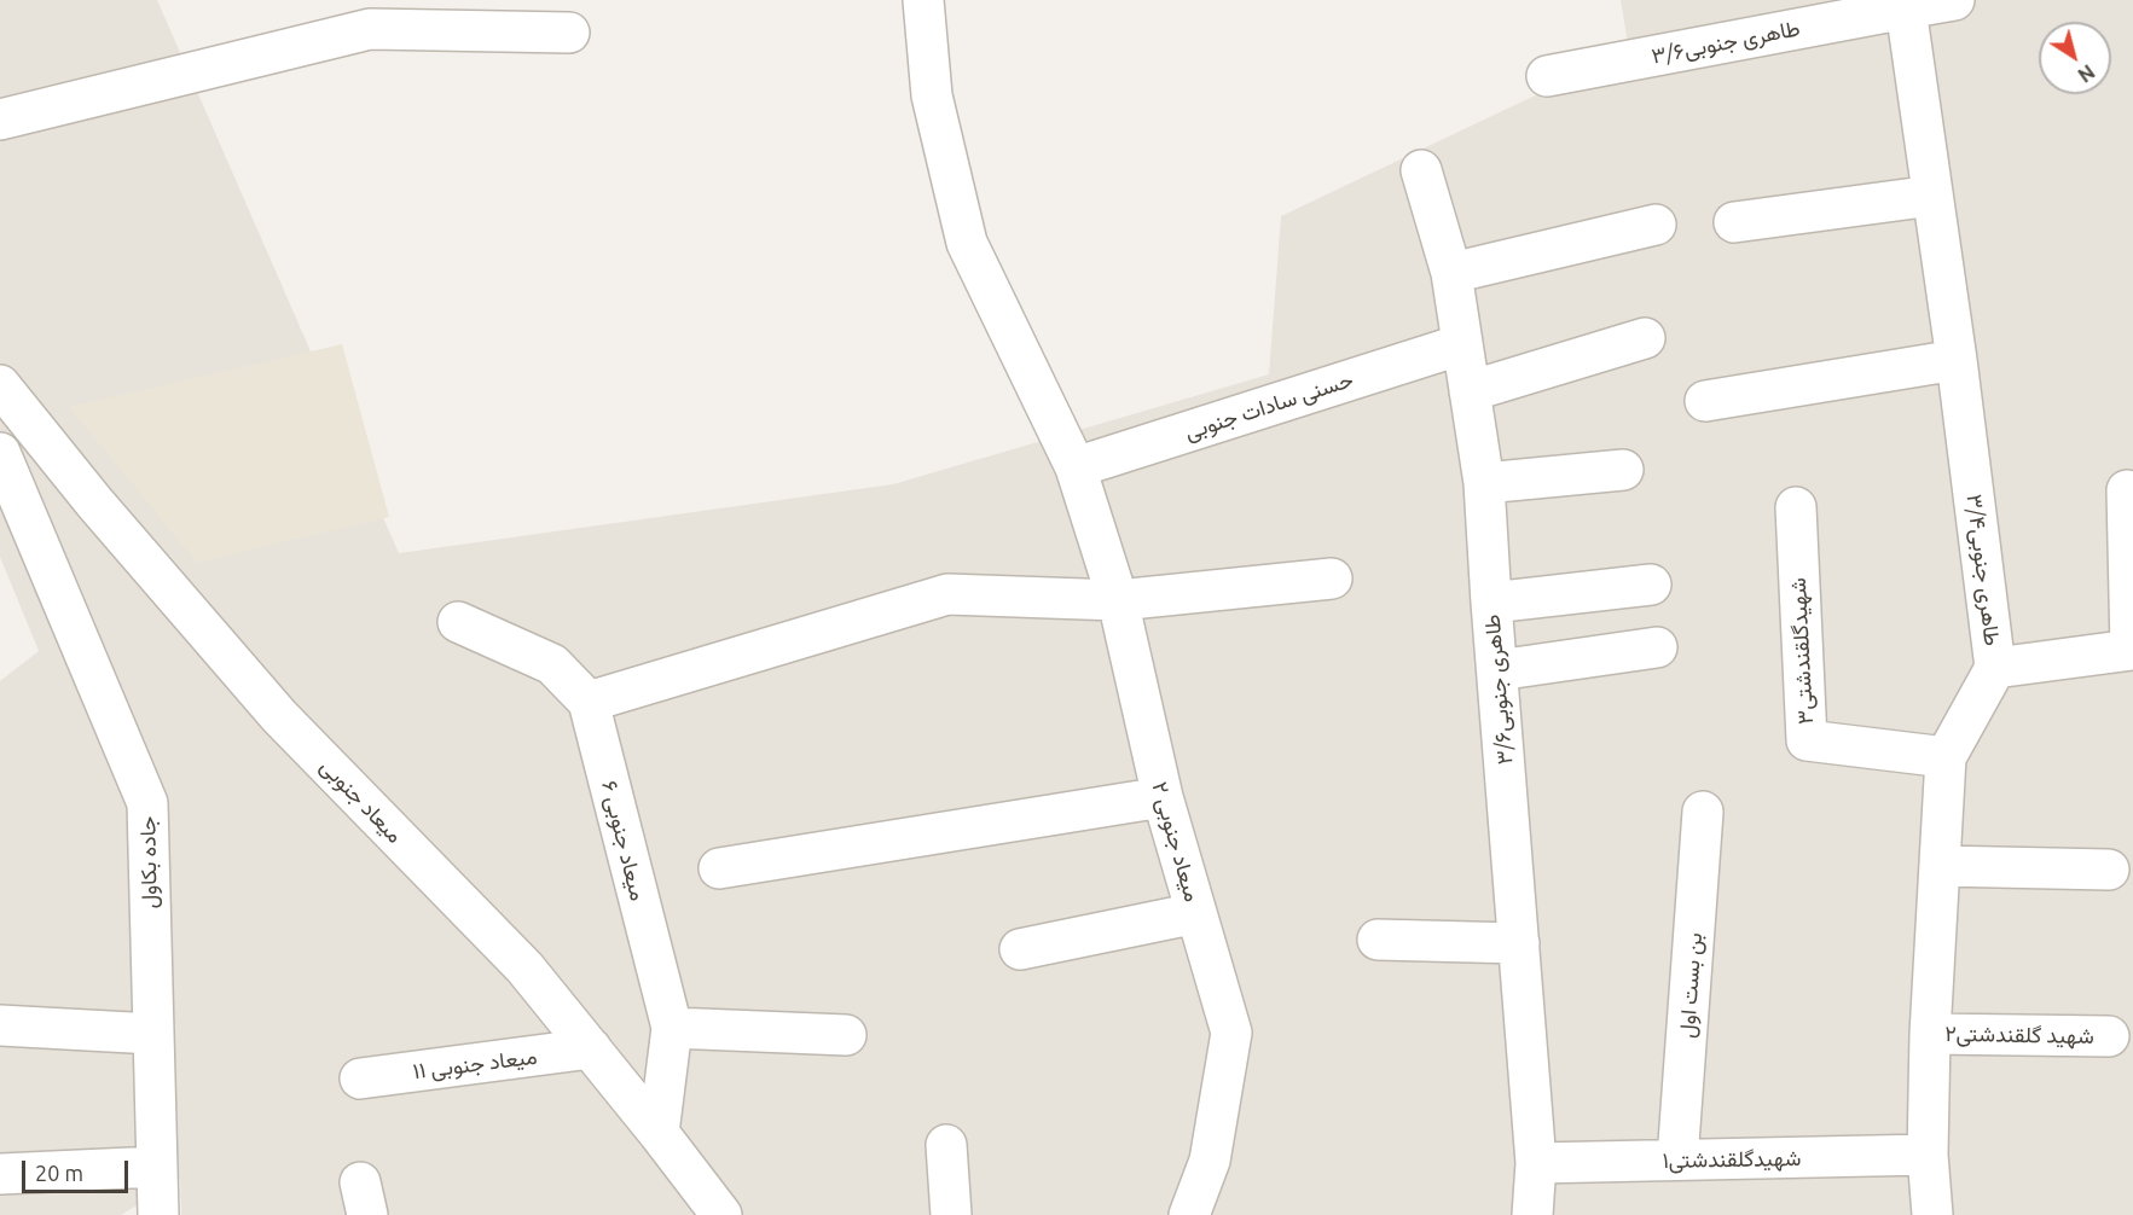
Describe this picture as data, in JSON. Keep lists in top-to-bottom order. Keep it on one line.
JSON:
{"streets":{"street":["طاهری جنوبی۳/۶","حسنی سادات جنوبی","طاهری جنوبی۳/۴","شهیدگلقندشتی۳","میعاد جنوبی","میعاد جنوبی ۶","میعاد جنوبی ۲","جاده بکاول","بن بست اول","شهید گلقندشتی۲","میعاد جنوبی ۱۱","شهیدگلقندشتی۱"]},"crossings":[["طاهری جنوبی۳/۶","حسنی سادات جنوبی"],["طاهری جنوبی۳/۶","طاهری جنوبی۳/۴"],["طاهری جنوبی۳/۶","شهیدگلقندشتی۱"],["حسنی سادات جنوبی","میعاد جنوبی ۲"],["طاهری جنوبی۳/۴","شهیدگلقندشتی۳"],["طاهری جنوبی۳/۴","شهید گلقندشتی۲"],["طاهری جنوبی۳/۴","شهیدگلقندشتی۱"],["میعاد جنوبی","میعاد جنوبی ۶"],["میعاد جنوبی","میعاد جنوبی ۱۱"],["بن بست اول","شهیدگلقندشتی۱"]],"scale_bar":"20 m","north":"bottom right"}
